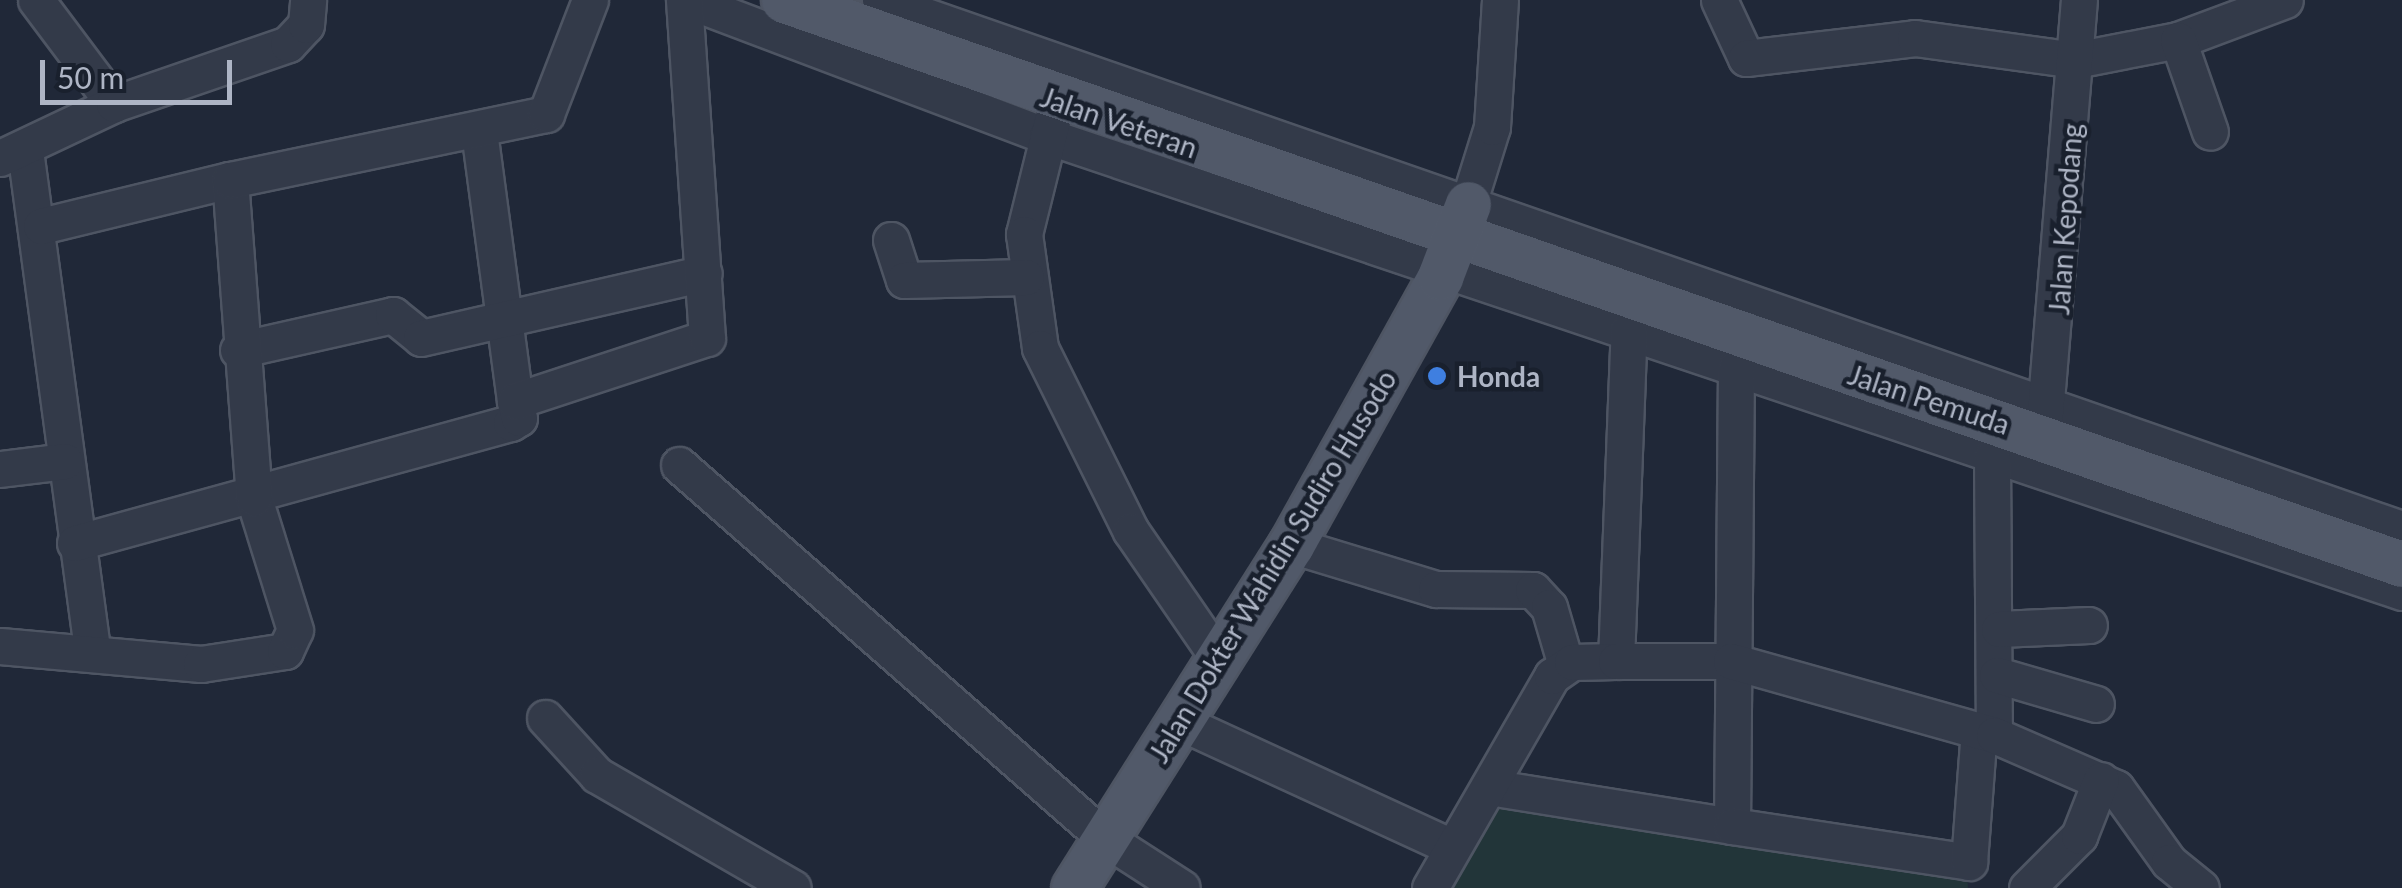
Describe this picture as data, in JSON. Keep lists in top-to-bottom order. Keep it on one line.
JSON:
{"streets":{"main road":["Jalan Veteran","Jalan Pemuda","Jalan Dokter Wahidin Sudiro Husodo"],"street":["Jalan Kepodang"]},"crossings":[["Jalan Veteran","Jalan Pemuda"],["Jalan Veteran","Jalan Dokter Wahidin Sudiro Husodo"],["Jalan Kepodang","Jalan Pemuda"],["Jalan Pemuda","Jalan Dokter Wahidin Sudiro Husodo"]],"places":["Honda"],"scale_bar":"50 m"}
